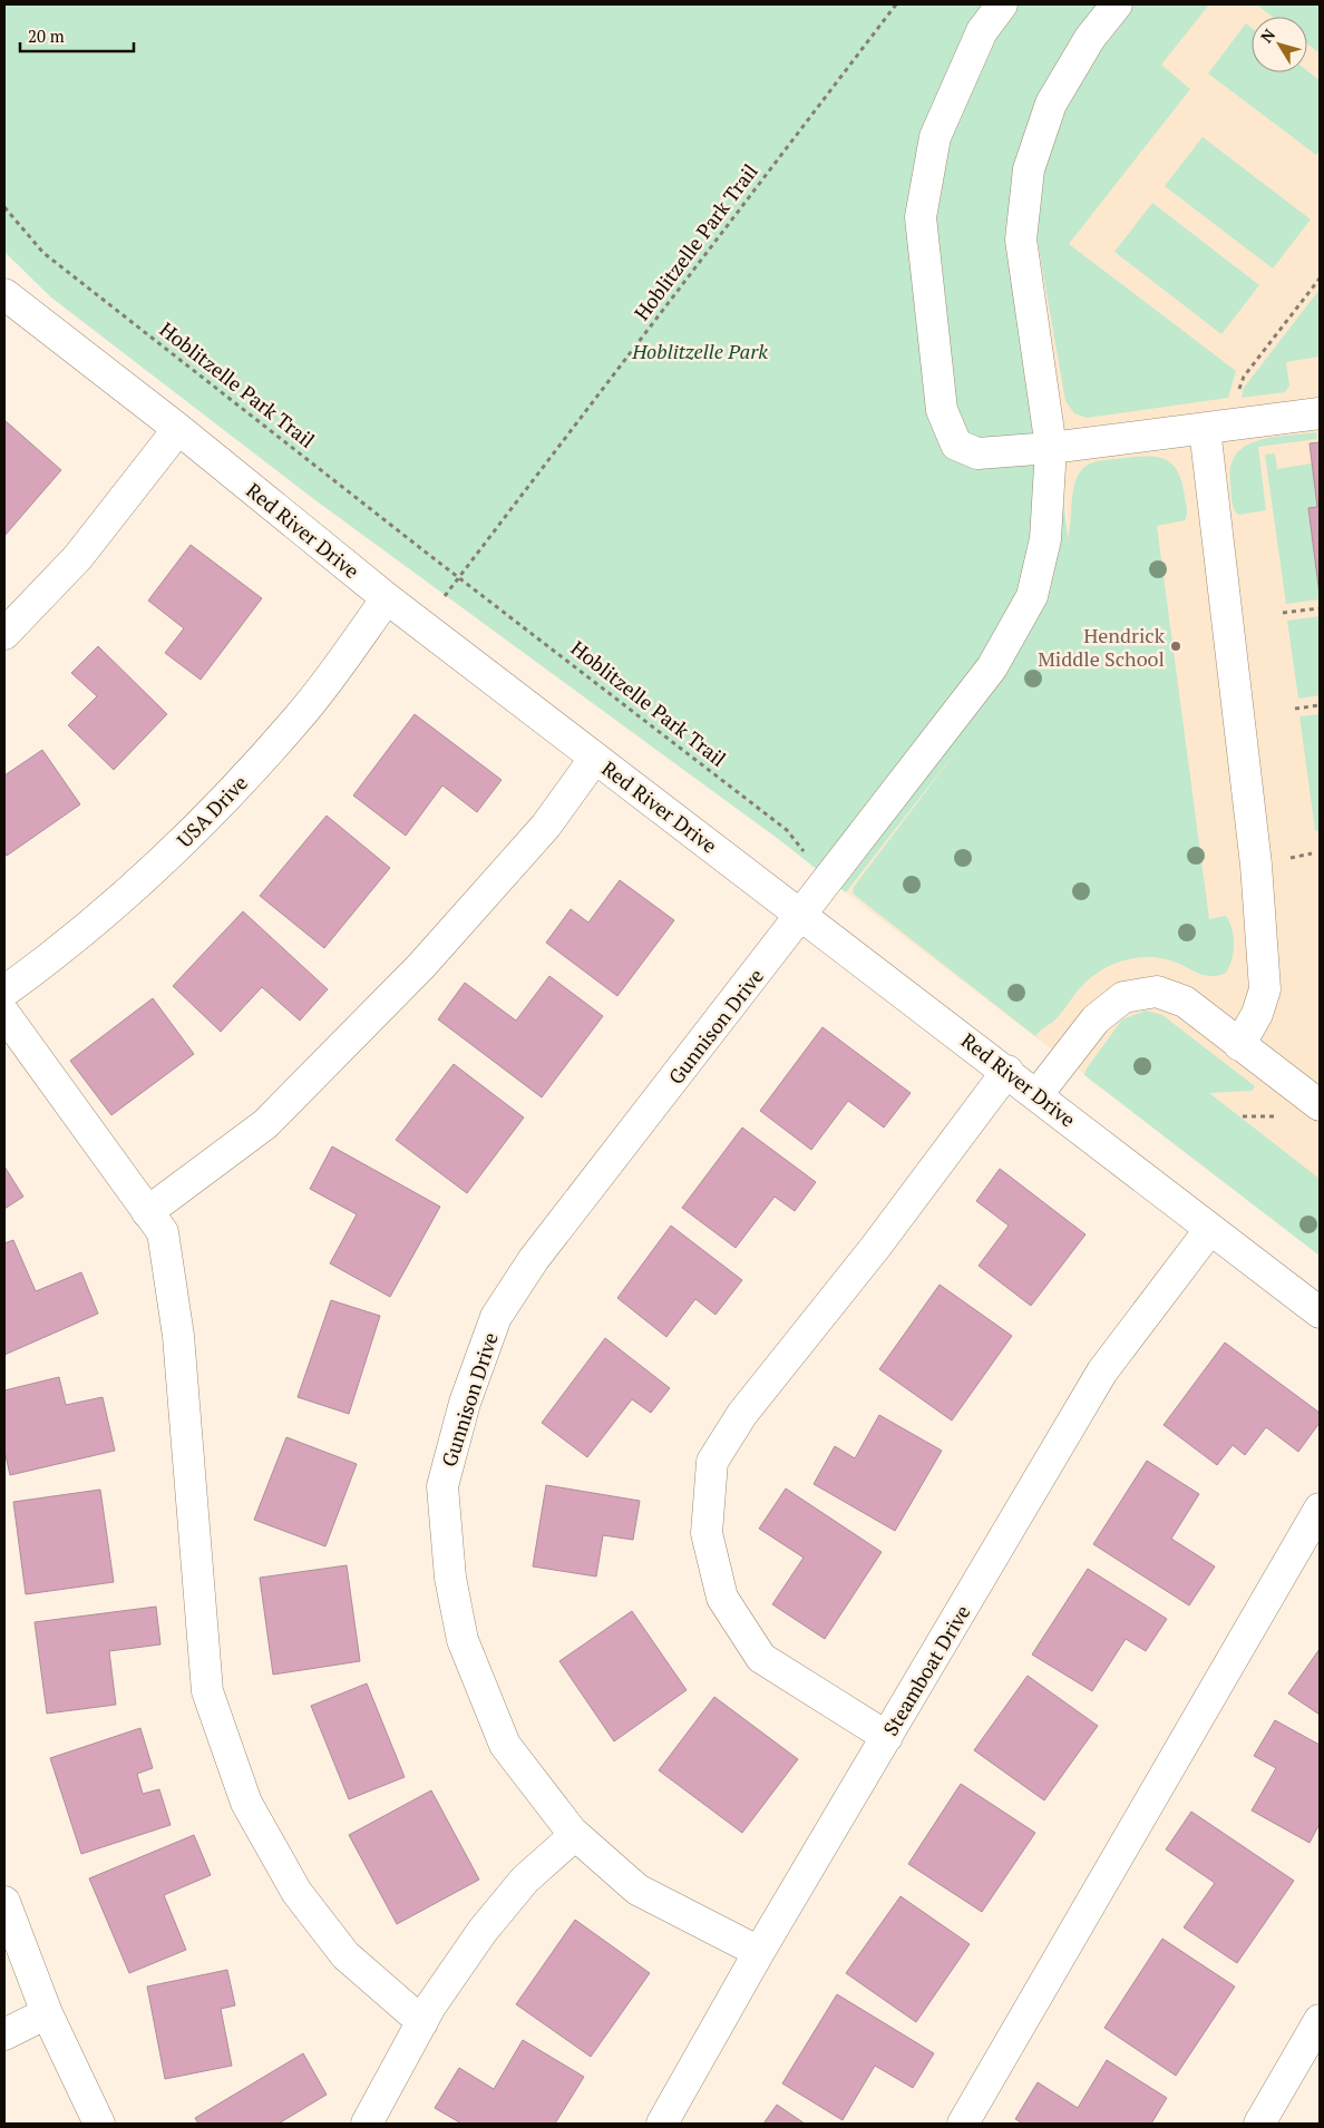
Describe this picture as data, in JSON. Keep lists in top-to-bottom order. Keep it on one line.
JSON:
{"streets":{"street":["Red River Drive","USA Drive","Gunnison Drive","Steamboat Drive"],"path":["Hoblitzelle Park Trail"]},"crossings":[["Red River Drive","USA Drive"],["Red River Drive","Gunnison Drive"],["Red River Drive","Steamboat Drive"],["Gunnison Drive","Steamboat Drive"]],"parks":["Hoblitzelle Park"],"places":["Hendrick Middle School"],"scale_bar":"20 m","north":"top left"}
